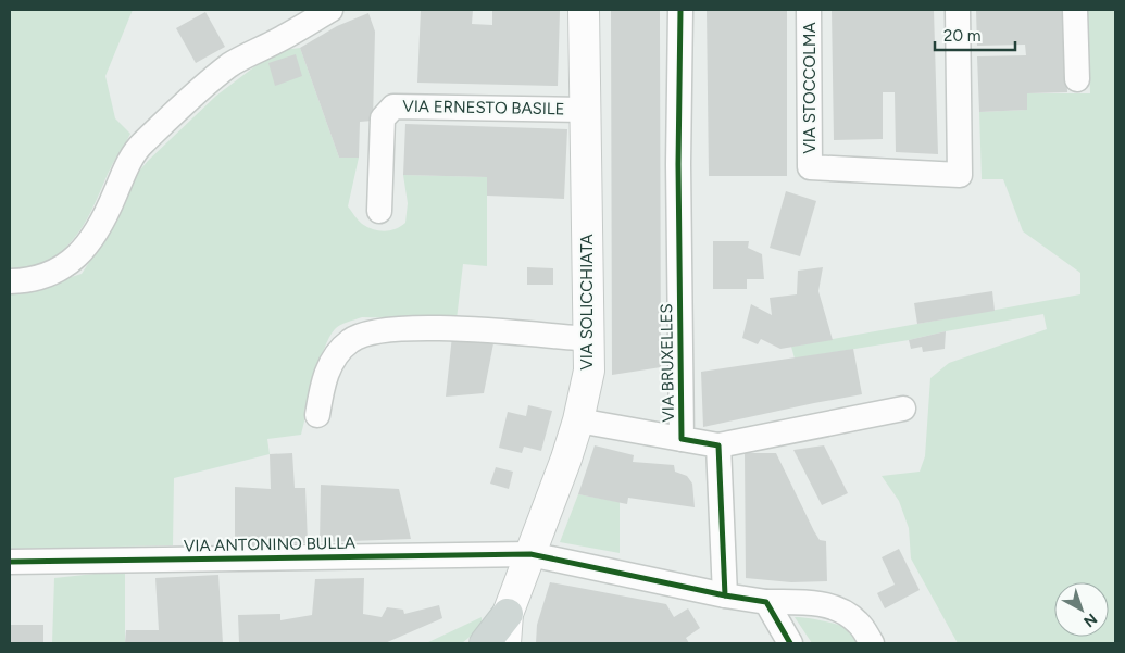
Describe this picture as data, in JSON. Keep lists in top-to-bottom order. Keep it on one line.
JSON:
{"streets":{"street":["VIA STOCCOLMA","VIA ERNESTO BASILE","VIA SOLICCHIATA","VIA BRUXELLES","VIA ANTONINO BULLA"]},"crossings":[["VIA ERNESTO BASILE","VIA SOLICCHIATA"],["VIA SOLICCHIATA","VIA ANTONINO BULLA"]],"scale_bar":"20 m","north":"bottom right"}
